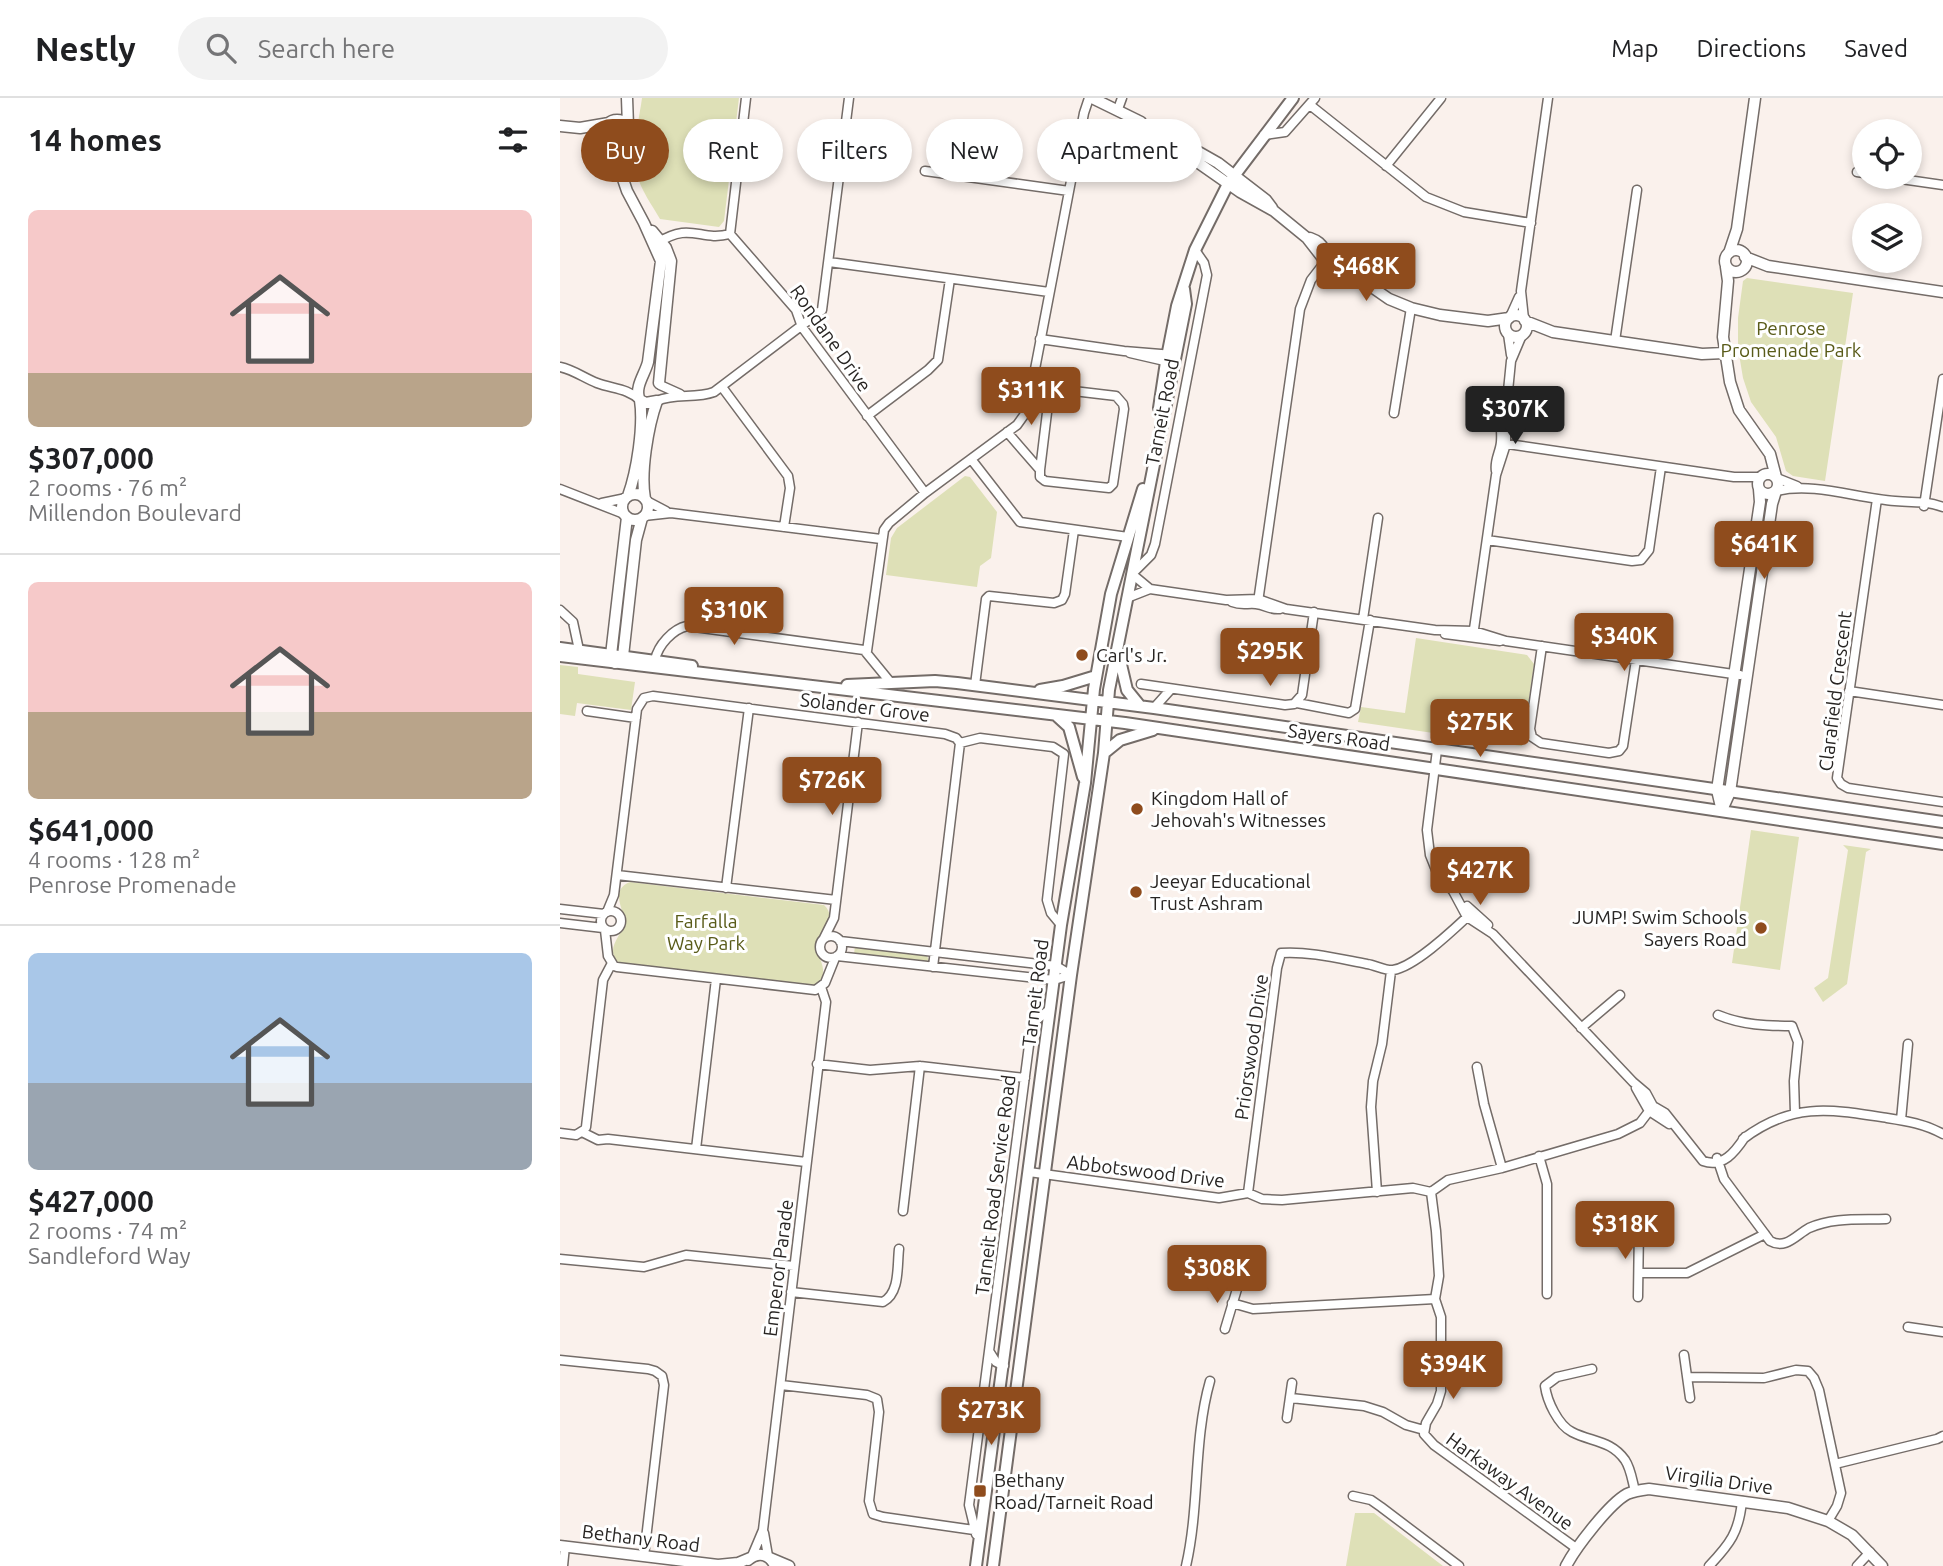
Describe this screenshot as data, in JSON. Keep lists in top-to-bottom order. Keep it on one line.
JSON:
{"streets":{"main road":["Tarneit Road","Sayers Road"],"street":["Rondane Drive","Clarafield Crescent","Solander Grove","Priorswood Drive","Abbotswood Drive","Tarneit Road Service Road","Emperor Parade","Virgilia Drive","Harkaway Avenue","Bethany Road"]},"crossings":[["Tarneit Road","Solander Grove"],["Tarneit Road","Sayers Road"],["Tarneit Road","Abbotswood Drive"],["Tarneit Road","Tarneit Road Service Road"],["Priorswood Drive","Abbotswood Drive"],["Abbotswood Drive","Harkaway Avenue"],["Emperor Parade","Bethany Road"]],"parks":["Penrose Promenade Park","Farfalla Way Park"],"places":{"other":["Carl's Jr.","Kingdom Hall of Jehovah's Witnesses","Jeeyar Educational Trust Ashram","JUMP! Swim Schools Sayers Road"],"transit":["Bethany Road/Tarneit Road"]},"page":{"header":"Nestly","search":"Search here","nav":["Map","Directions","Saved"],"heading":"14 homes","chip":["Buy","Rent","Filters","New","Apartment"],"list":[{"name":"$307,000","note":"2 rooms · 76 m² · Millendon Boulevard"},{"name":"$641,000","note":"4 rooms · 128 m² · Penrose Promenade"},{"name":"$427,000","note":"2 rooms · 74 m² · Sandleford Way"}],"price":["$468K","$311K","$307K","$641K","$310K","$340K","$295K","$275K","$726K","$427K","$318K","$308K","$394K","$273K"]}}
